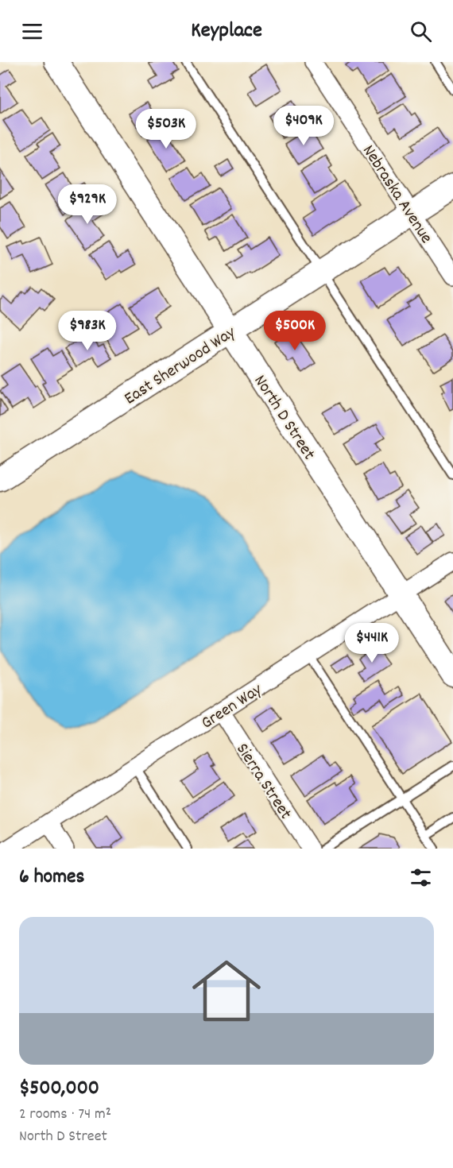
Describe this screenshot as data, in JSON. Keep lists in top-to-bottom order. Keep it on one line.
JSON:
{"streets":{"street":["Nebraska Avenue","East Sherwood Way","North D Street","Green Way","Sierra Street"]},"crossings":[["Nebraska Avenue","East Sherwood Way"],["East Sherwood Way","North D Street"],["North D Street","Green Way"],["Green Way","Sierra Street"]],"page":{"header":"Keyplace","price":["$409K","$503K","$929K","$983K","$500K","$441K"],"heading":"6 homes","list":[{"name":"$500,000","note":"2 rooms · 74 m² · North D Street"}]}}
